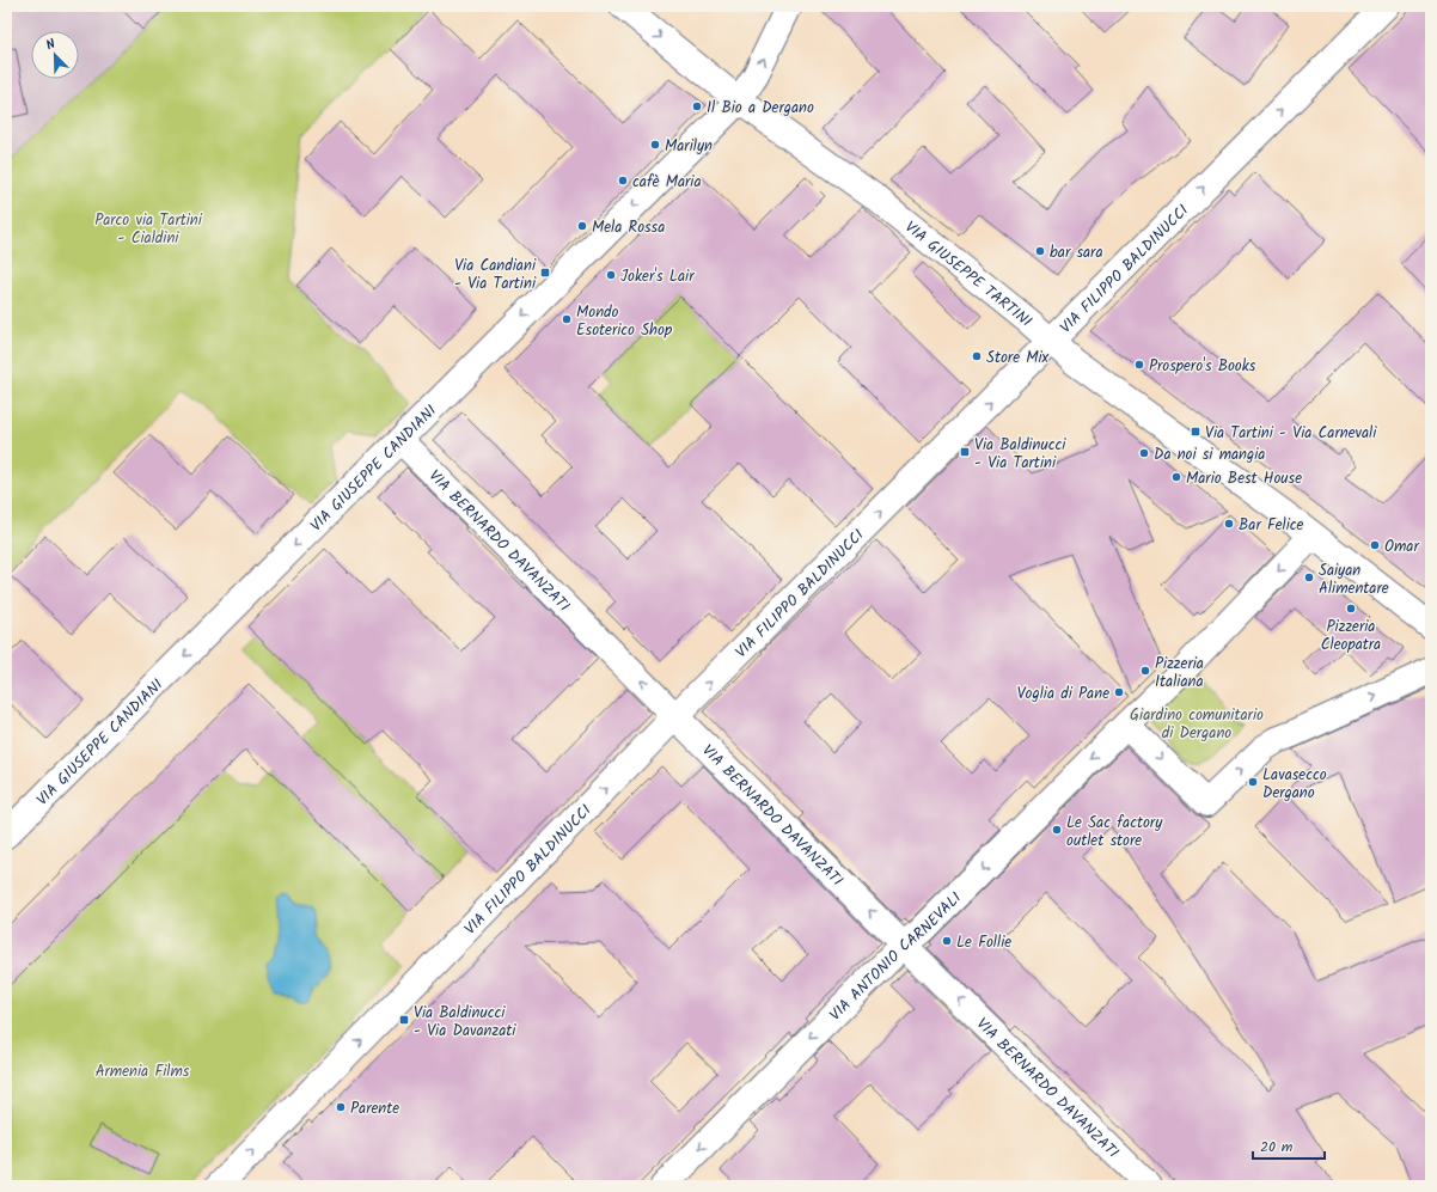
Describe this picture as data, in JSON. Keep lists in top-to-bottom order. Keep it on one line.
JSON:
{"streets":{"street":["VIA FILIPPO BALDINUCCI","VIA GIUSEPPE TARTINI","VIA GIUSEPPE CANDIANI","VIA BERNARDO DAVANZATI","VIA ANTONIO CARNEVALI"]},"crossings":[["VIA FILIPPO BALDINUCCI","VIA GIUSEPPE TARTINI"],["VIA FILIPPO BALDINUCCI","VIA BERNARDO DAVANZATI"],["VIA GIUSEPPE TARTINI","VIA GIUSEPPE CANDIANI"],["VIA GIUSEPPE TARTINI","VIA ANTONIO CARNEVALI"],["VIA GIUSEPPE CANDIANI","VIA BERNARDO DAVANZATI"],["VIA BERNARDO DAVANZATI","VIA ANTONIO CARNEVALI"]],"one_way":["VIA FILIPPO BALDINUCCI","VIA GIUSEPPE CANDIANI","VIA BERNARDO DAVANZATI","VIA ANTONIO CARNEVALI"],"parks":["Parco via Tartini - Cialdini","Giardino comunitario di Dergano","Armenia Films"],"places":{"other":["Il Bio a Dergano","Marilyn","cafè Maria","Mela Rossa","bar sara","Joker's Lair","Mondo Esoterico Shop","Store Mix","Prospero's Books","Da noi si mangia","Mario Best House","Bar Felice","Omar","Saiyan Alimentare","Pizzeria Cleopatra","Pizzeria Italiana","Voglia di Pane","Lavasecco Dergano","Le Sac factory outlet store","Le Follie","Parente"],"transit":["Via Candiani - Via Tartini","Via Tartini - Via Carnevali","Via Baldinucci - Via Tartini","Via Baldinucci - Via Davanzati"]},"scale_bar":"20 m","north":"top left"}
